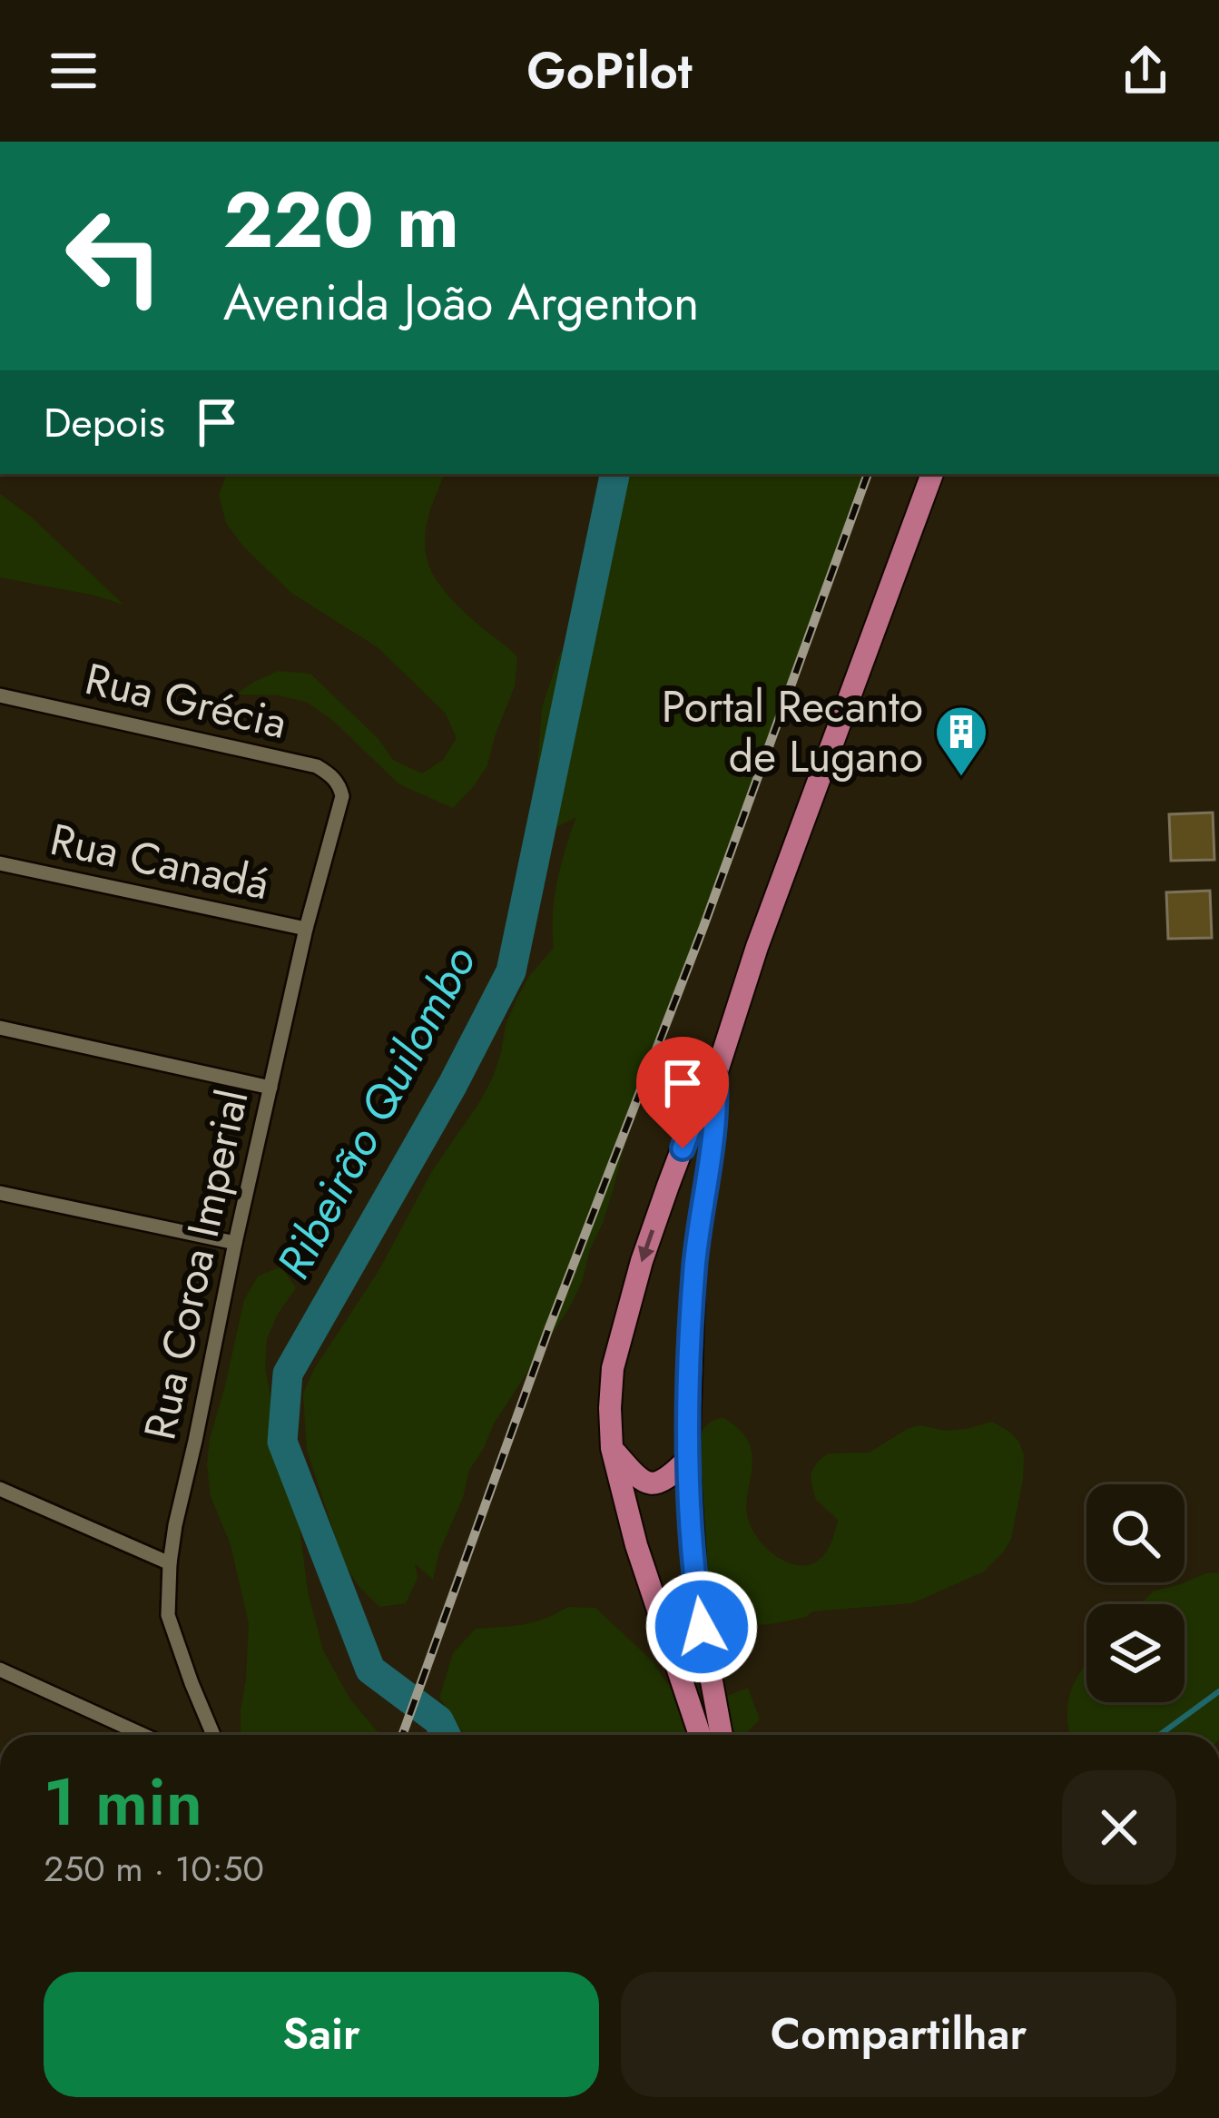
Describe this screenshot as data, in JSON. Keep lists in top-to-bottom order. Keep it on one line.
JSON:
{"streets":{"street":["Rua Grécia","Rua Canadá","Rua Coroa Imperial"]},"crossings":[["Rua Grécia","Rua Coroa Imperial"],["Rua Canadá","Rua Coroa Imperial"]],"water":["Ribeirão Quilombo"],"places":{"building":["Portal Recanto de Lugano"]},"page":{"header":"GoPilot","turn":["220 m","Avenida João Argenton"],"then":"Depois","heading":["1 min","250 m · 10:50"],"buttons":["Sair","Compartilhar"]}}
